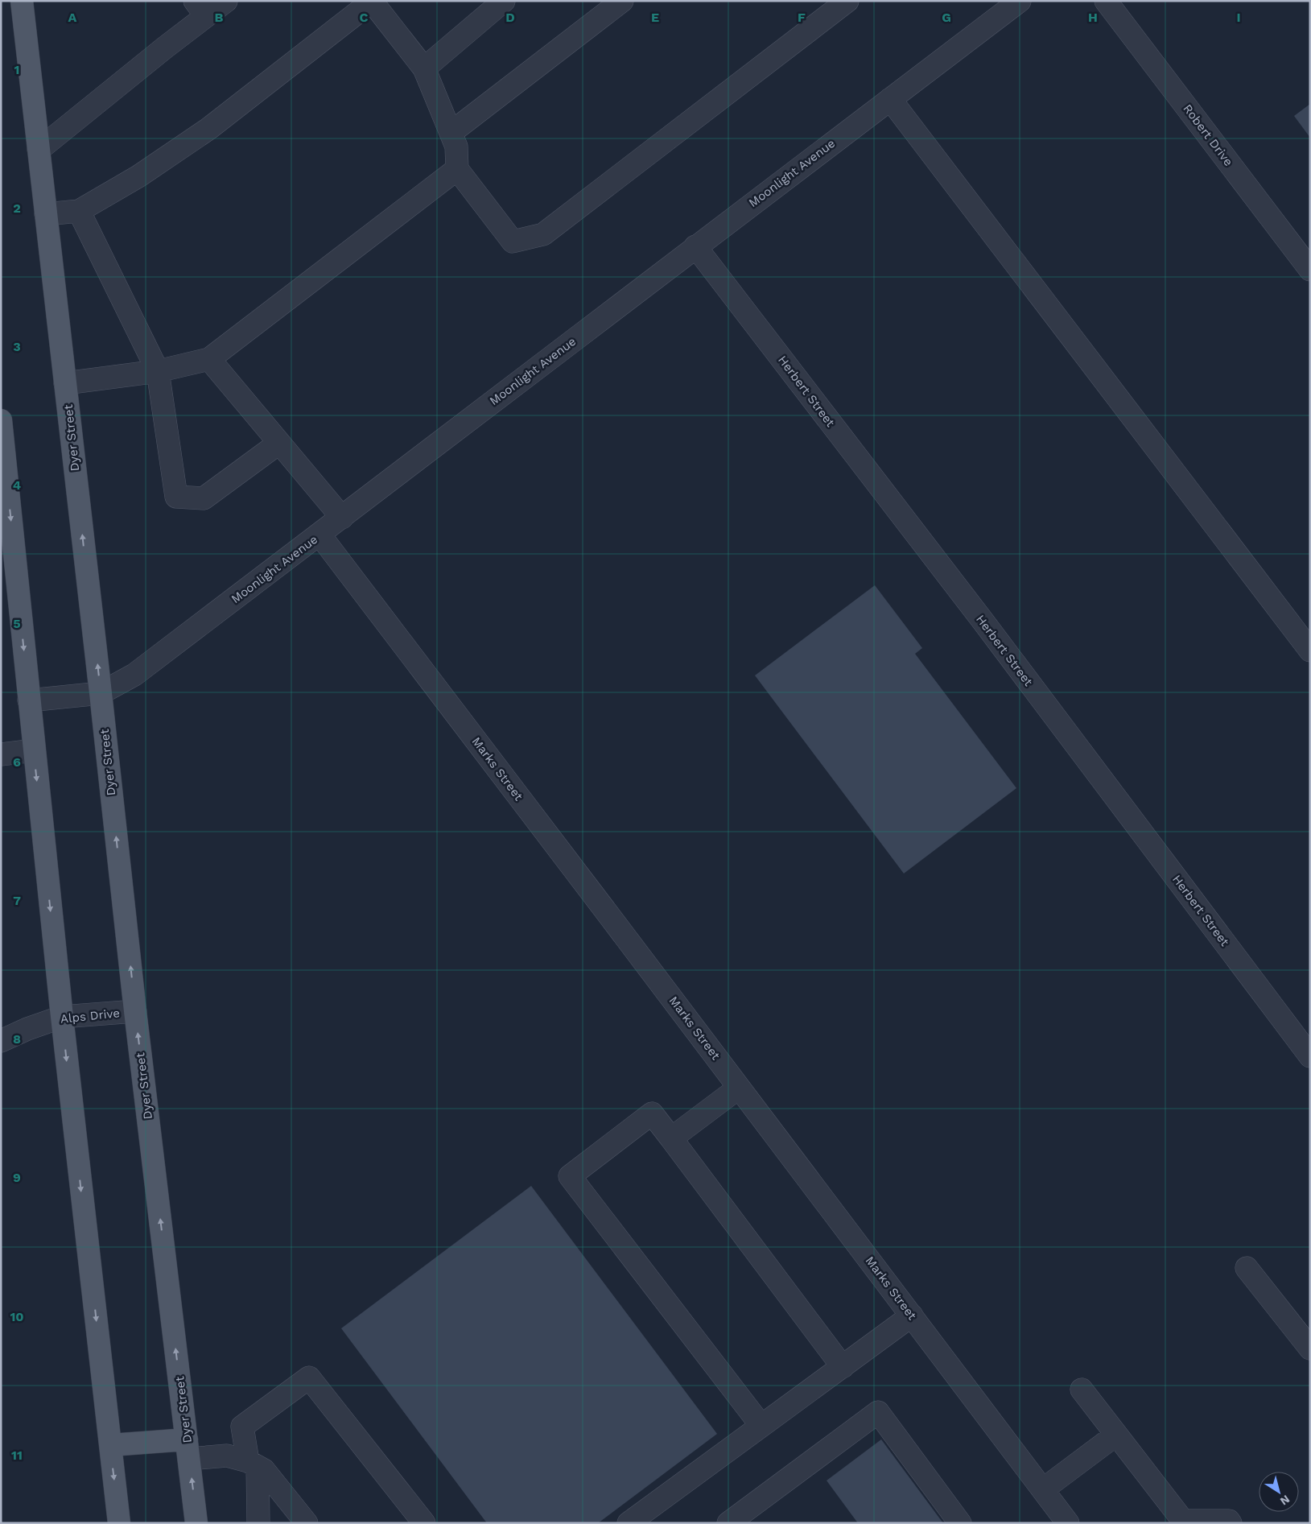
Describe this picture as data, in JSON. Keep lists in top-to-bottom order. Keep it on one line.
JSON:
{"streets":{"main road":["Dyer Street"],"street":["Robert Drive","Moonlight Avenue","Herbert Street","Marks Street","Alps Drive"]},"crossings":[["Moonlight Avenue","Herbert Street"],["Moonlight Avenue","Dyer Street"],["Moonlight Avenue","Marks Street"],["Dyer Street","Alps Drive"]],"north":"bottom right","grid":{"columns":["A","B","C","D","E","F","G","H","I"],"rows":["1","2","3","4","5","6","7","8","9","10","11"]}}
